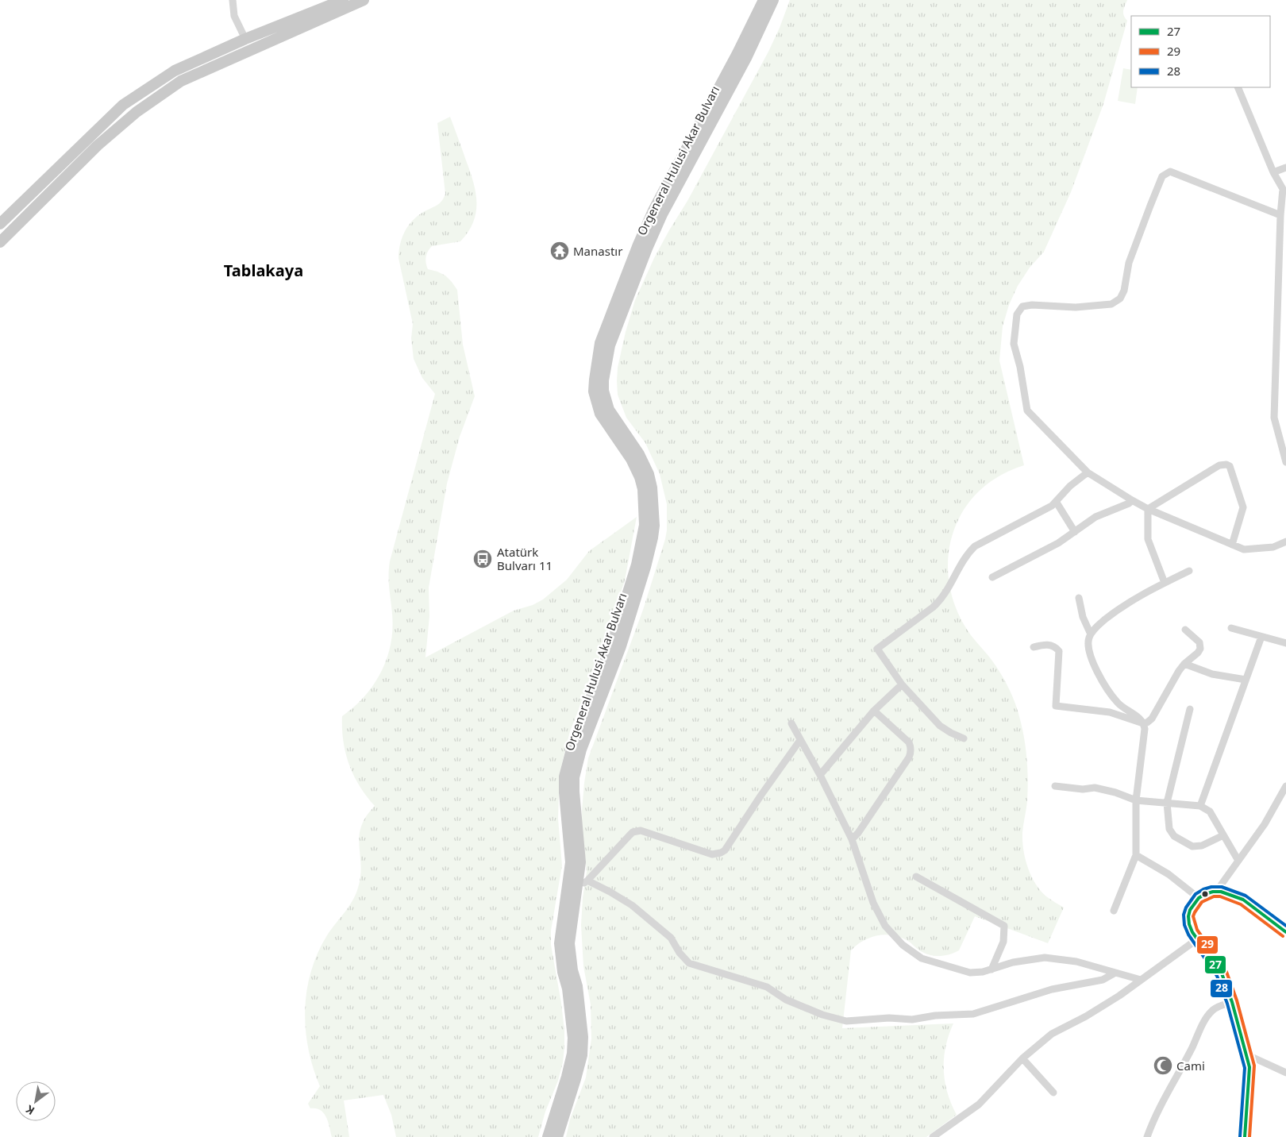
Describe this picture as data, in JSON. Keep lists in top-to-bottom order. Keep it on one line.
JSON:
{"streets":{"main road":["Orgeneral Hulusi Akar Bulvarı"]},"districts":["Tablakaya"],"places":{"temple":["Manastır"],"bus stop":["Atatürk Bulvarı 11"],"mosque":["Cami"]},"lines":["transit line 28","transit line 27","transit line 29"],"legend":["27","29","28"],"north":"bottom left"}
